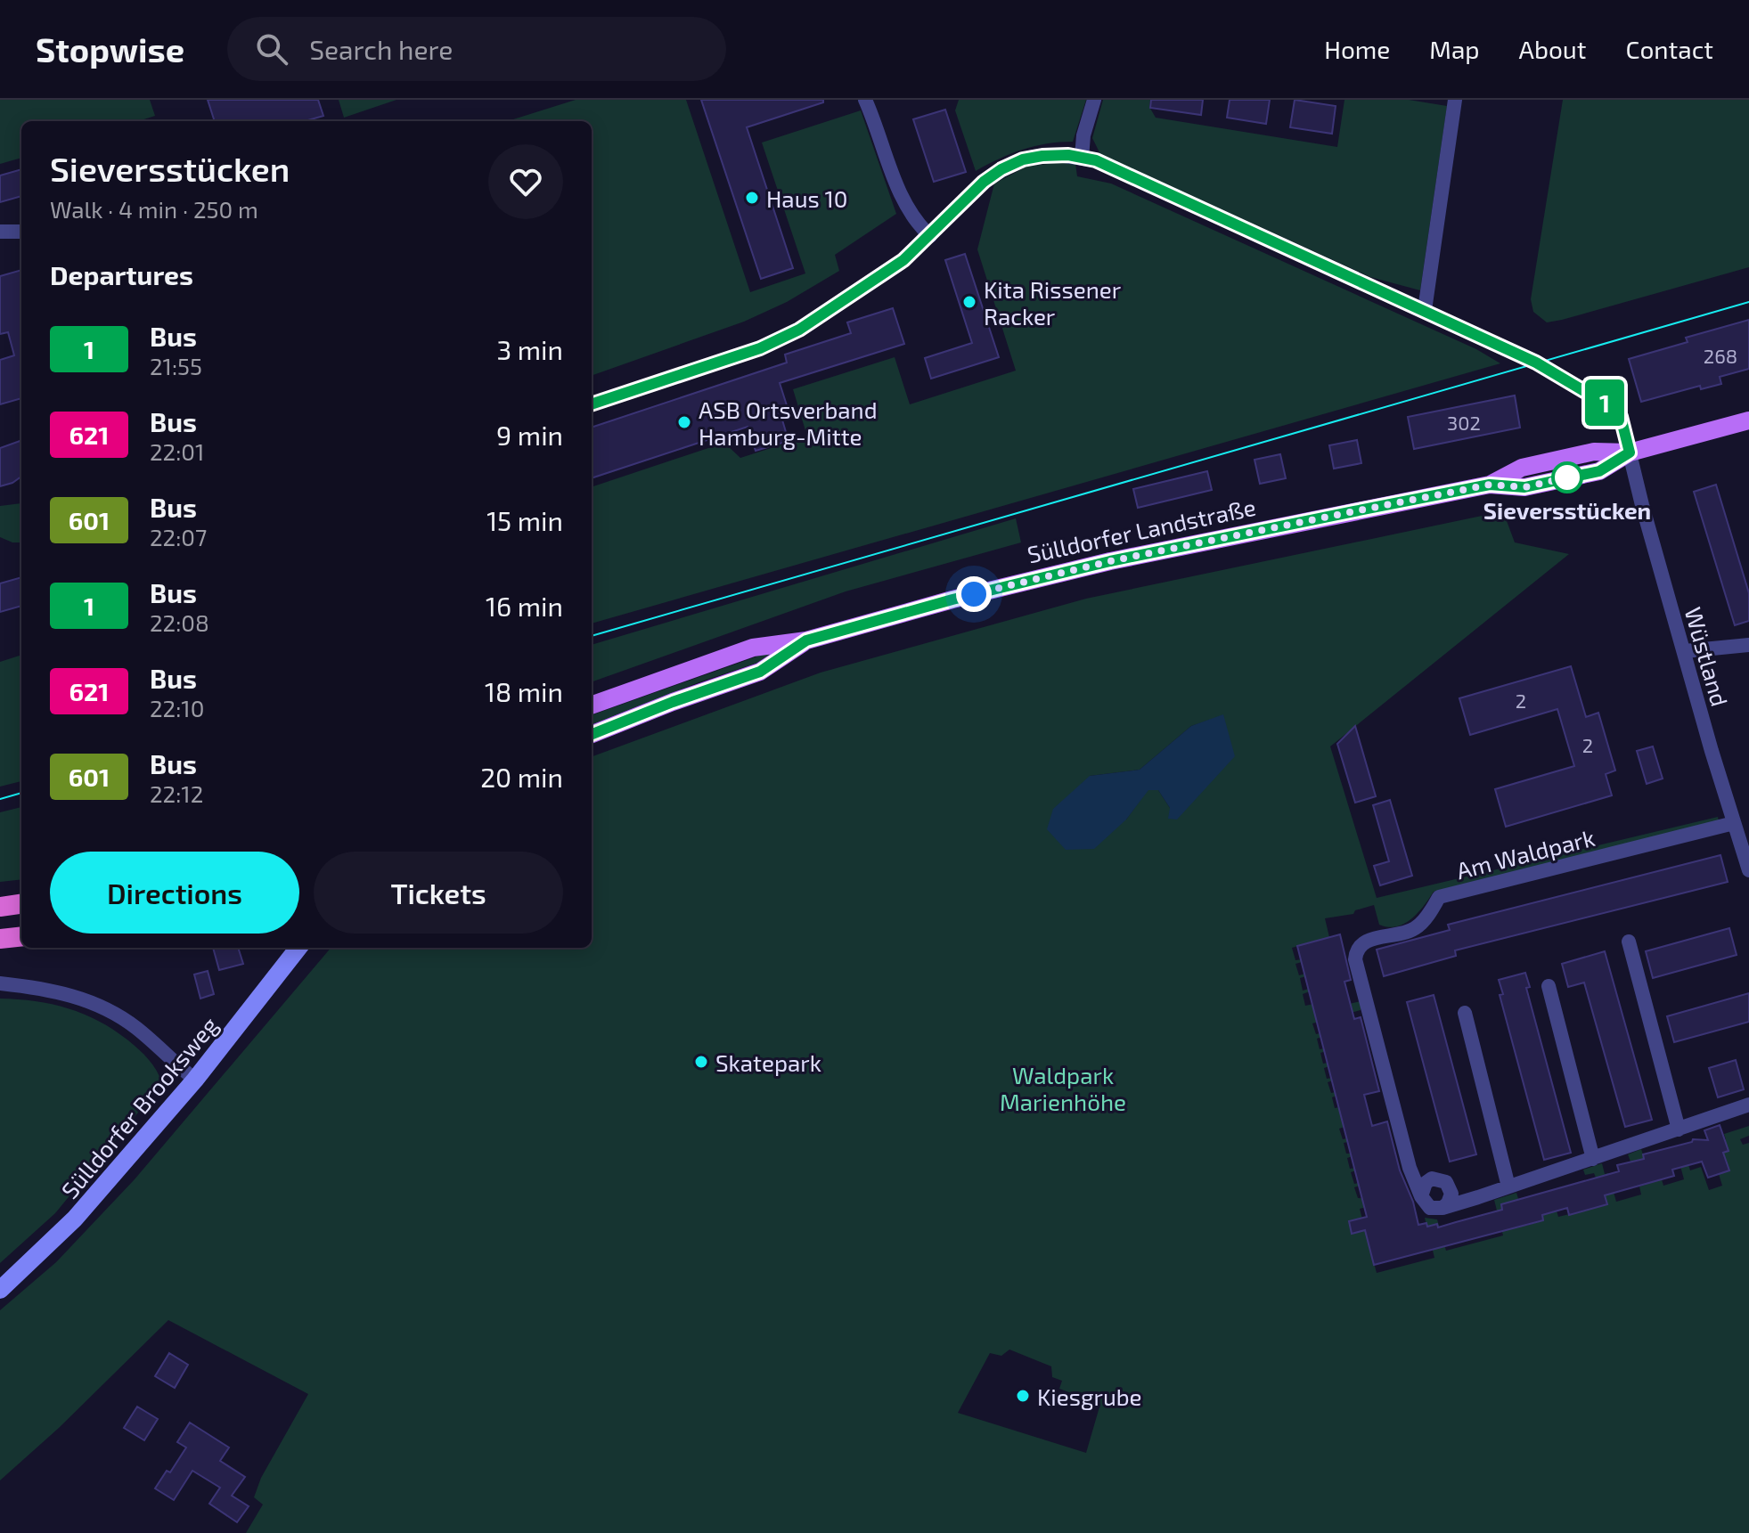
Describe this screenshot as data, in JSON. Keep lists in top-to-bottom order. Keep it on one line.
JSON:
{"streets":{"main road":["Sülldorfer Landstraße","Sülldorfer Brooksweg"],"street":["Wüstland","Am Waldpark"]},"crossings":[["Sülldorfer Landstraße","Wüstland"],["Wüstland","Am Waldpark"]],"parks":["Waldpark Marienhöhe"],"places":["Haus 10","Kita Rissener Racker","ASB Ortsverband Hamburg-Mitte","Sieversstücken","Skatepark","Kiesgrube"],"lines":["bus line 1"],"house_numbers":["268","302","2","2"],"page":{"header":"Stopwise","search":"Search here","nav":["Home","Map","About","Contact"],"on_map":"1","heading":[["Sieversstücken","Walk · 4 min · 250 m"],"Departures"],"list":[{"mark":"1","name":"Bus","note":"21:55","value":"3 min"},{"mark":"621","name":"Bus","note":"22:01","value":"9 min"},{"mark":"601","name":"Bus","note":"22:07","value":"15 min"},{"mark":"1","name":"Bus","note":"22:08","value":"16 min"},{"mark":"621","name":"Bus","note":"22:10","value":"18 min"},{"mark":"601","name":"Bus","note":"22:12","value":"20 min"}],"buttons":["Directions","Tickets"]}}
